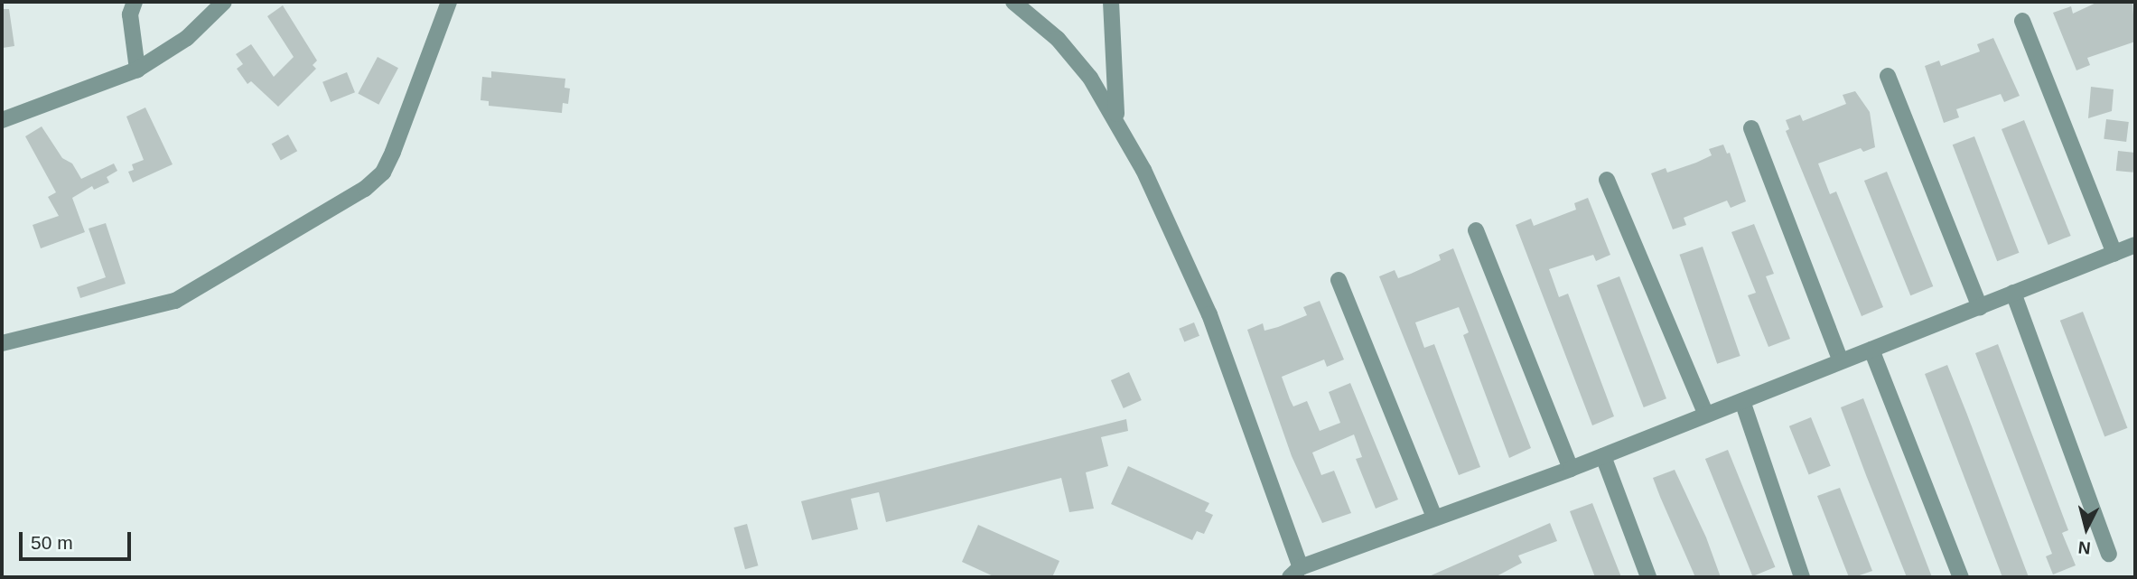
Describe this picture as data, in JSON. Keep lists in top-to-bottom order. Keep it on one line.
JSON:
{"scale_bar":"50 m","north":"bottom"}
